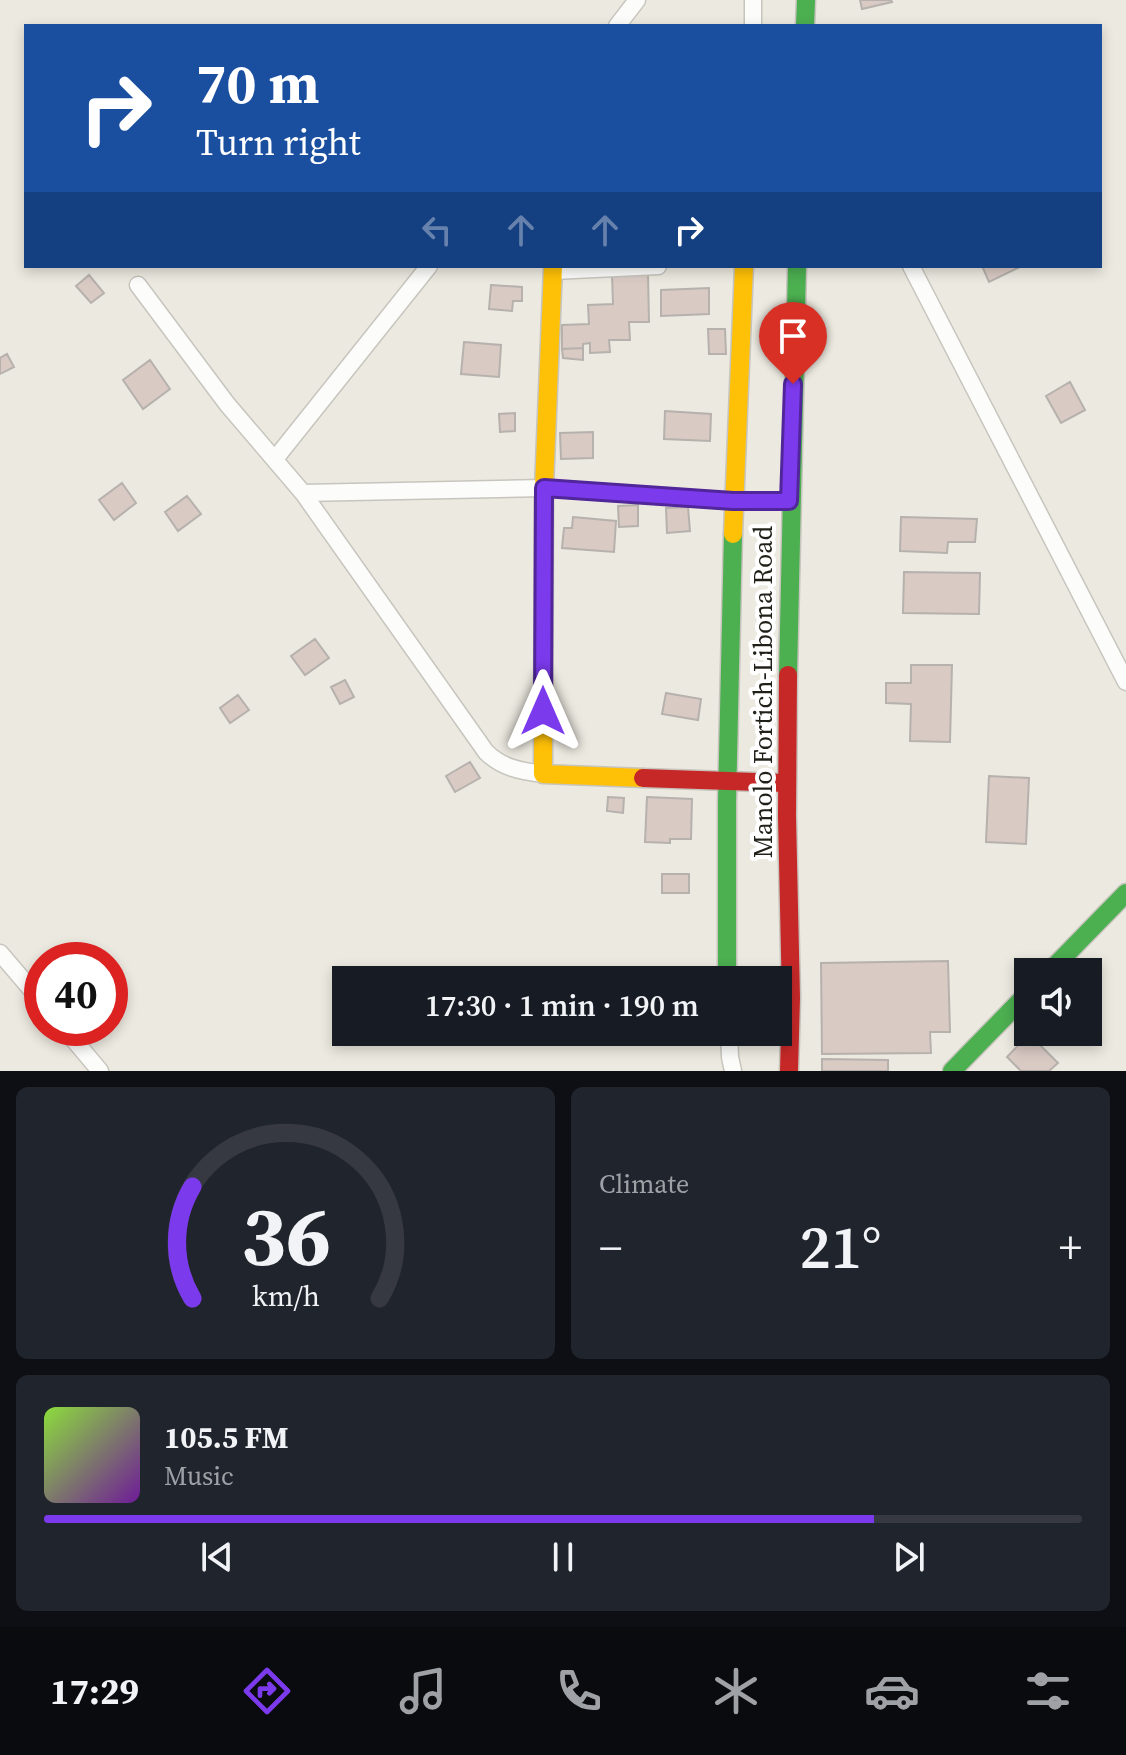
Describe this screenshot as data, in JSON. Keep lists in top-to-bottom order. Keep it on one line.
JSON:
{"streets":{"street":["Manolo Fortich-Libona Road"]},"page":{"turn":["70 m","Turn right"],"limit":"40","trip":"17:30 · 1 min · 190 m","tile":"Climate","heat":["−","21°","+"],"song":["105.5 FM","Music"],"tabs":"17:29","gauge":["36","km/h"]}}
